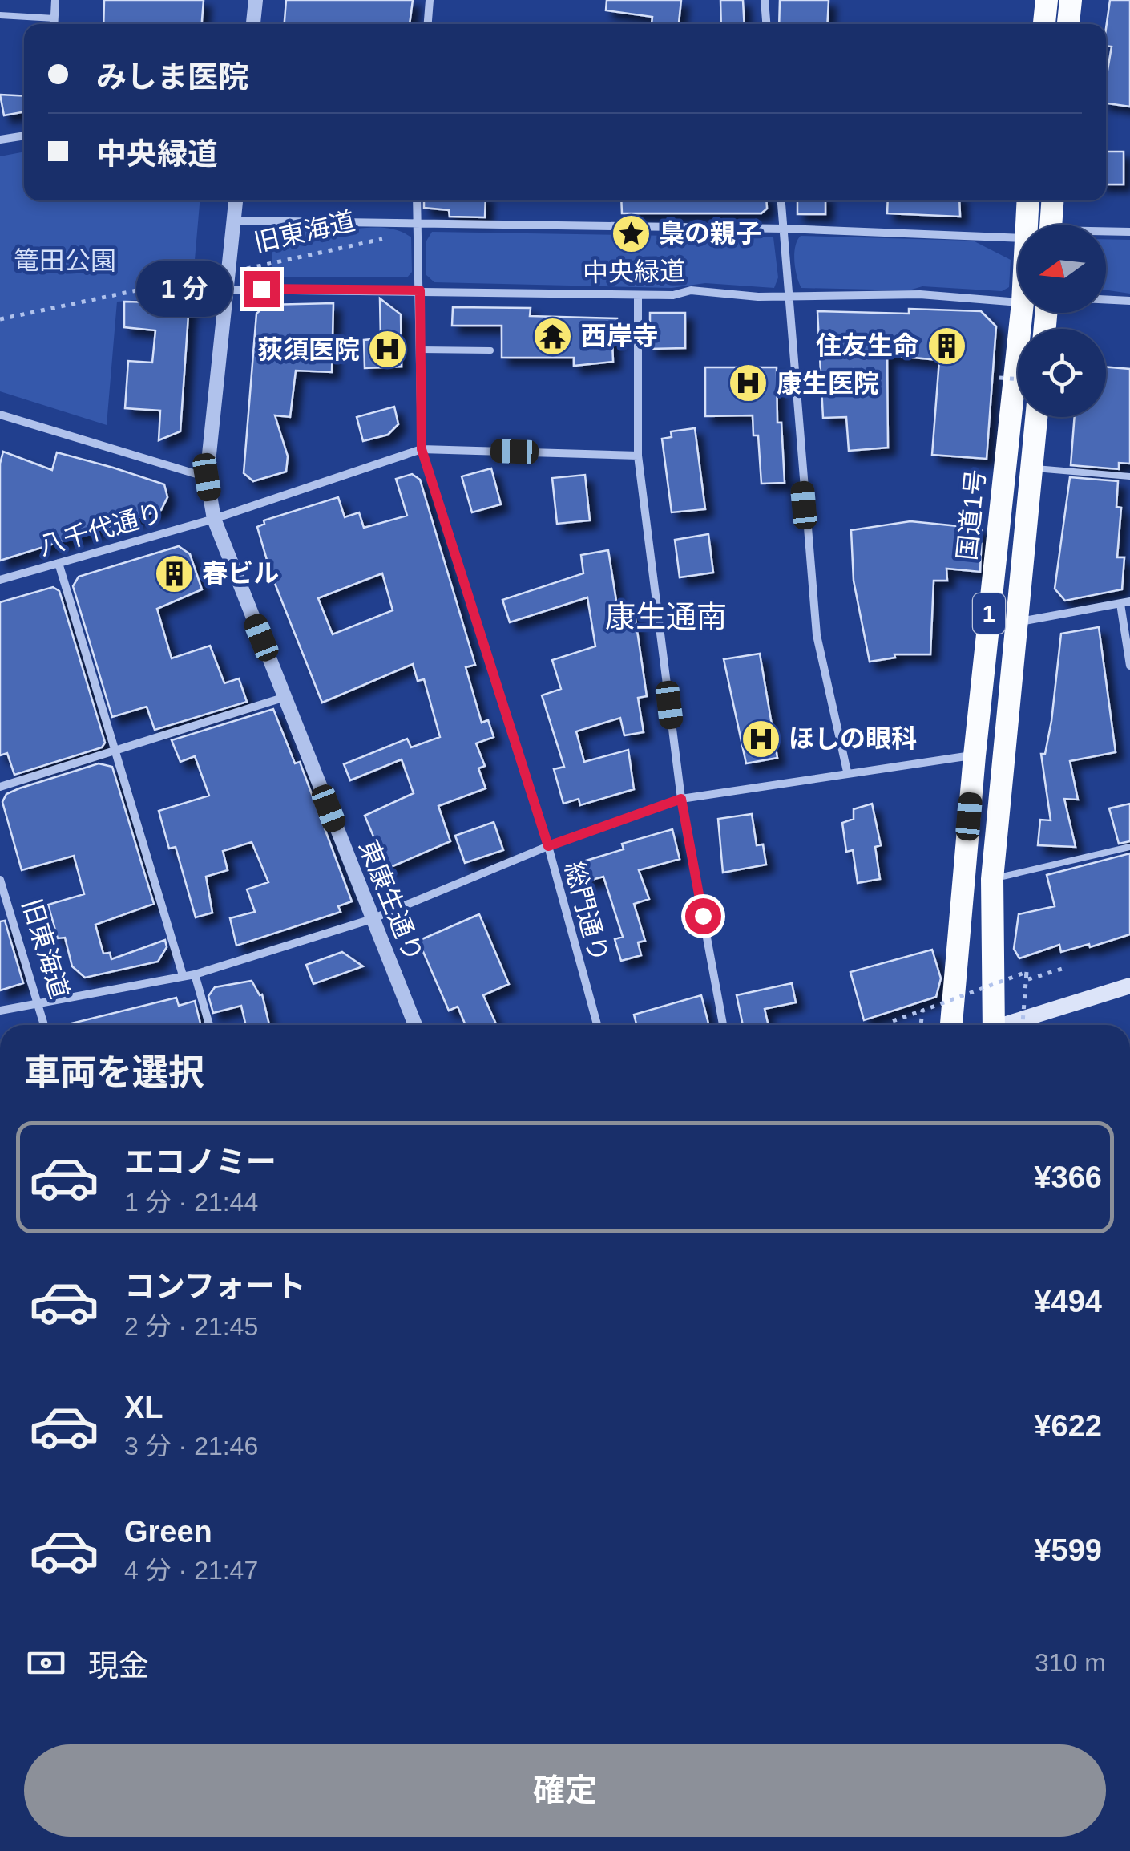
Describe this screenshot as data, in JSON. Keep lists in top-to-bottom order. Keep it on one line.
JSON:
{"streets":{"highway":["国道1号","1"],"street":["旧東海道","中央緑道","八千代通り","東康生通り","総門通り"]},"crossings":[["旧東海道","中央緑道"],["旧東海道","総門通り"],["中央緑道","東康生通り"],["中央緑道","総門通り"],["八千代通り","東康生通り"],["八千代通り","総門通り"]],"districts":["康生通南"],"parks":["篭田公園"],"places":{"place":["梟の親子"],"temple":["西岸寺"],"building":["住友生命","春ビル"],"hospital":["荻須医院","康生医院","ほしの眼科"]},"north":"left","page":{"banner":["みしま医院","中央緑道"],"bubble":"1 分","heading":"車両を選択","list":[{"name":"エコノミー","note":"1 分 · 21:44","value":"¥366"},{"name":"コンフォート","note":"2 分 · 21:45","value":"¥494"},{"name":"XL","note":"3 分 · 21:46","value":"¥622"},{"name":"Green","note":"4 分 · 21:47","value":"¥599"}],"pay":["現金","310 m"],"buttons":"確定"}}
